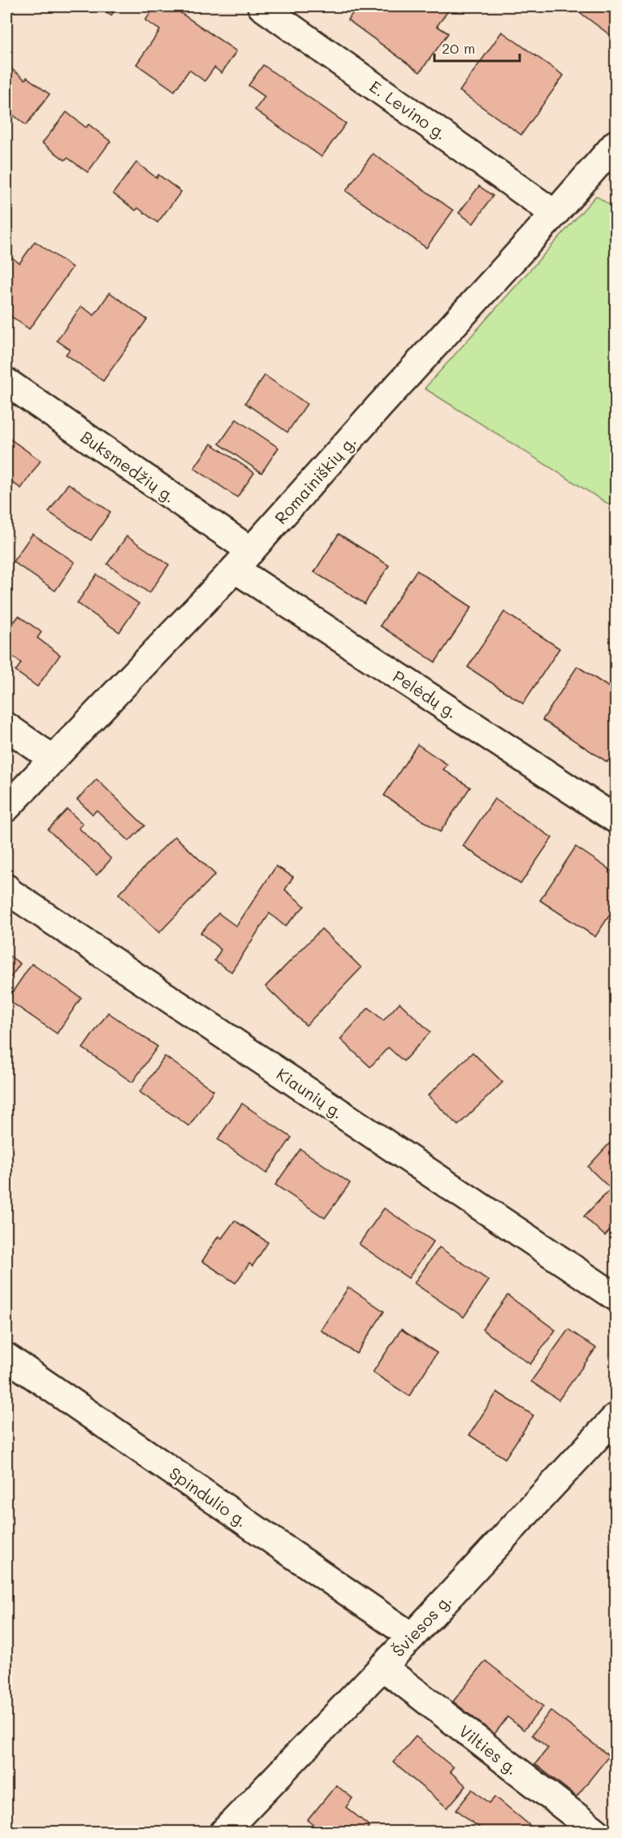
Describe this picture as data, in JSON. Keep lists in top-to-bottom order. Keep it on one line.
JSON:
{"streets":{"street":["E. Levino g.","Buksmedžių g.","Romainiškių g.","Pelėdų g.","Kiaunių g.","Spindulio g.","Šviesos g.","Vilties g."]},"crossings":[["E. Levino g.","Romainiškių g."],["Buksmedžių g.","Romainiškių g."],["Buksmedžių g.","Pelėdų g."],["Romainiškių g.","Pelėdų g."],["Spindulio g.","Šviesos g."],["Šviesos g.","Vilties g."]],"scale_bar":"20 m"}
